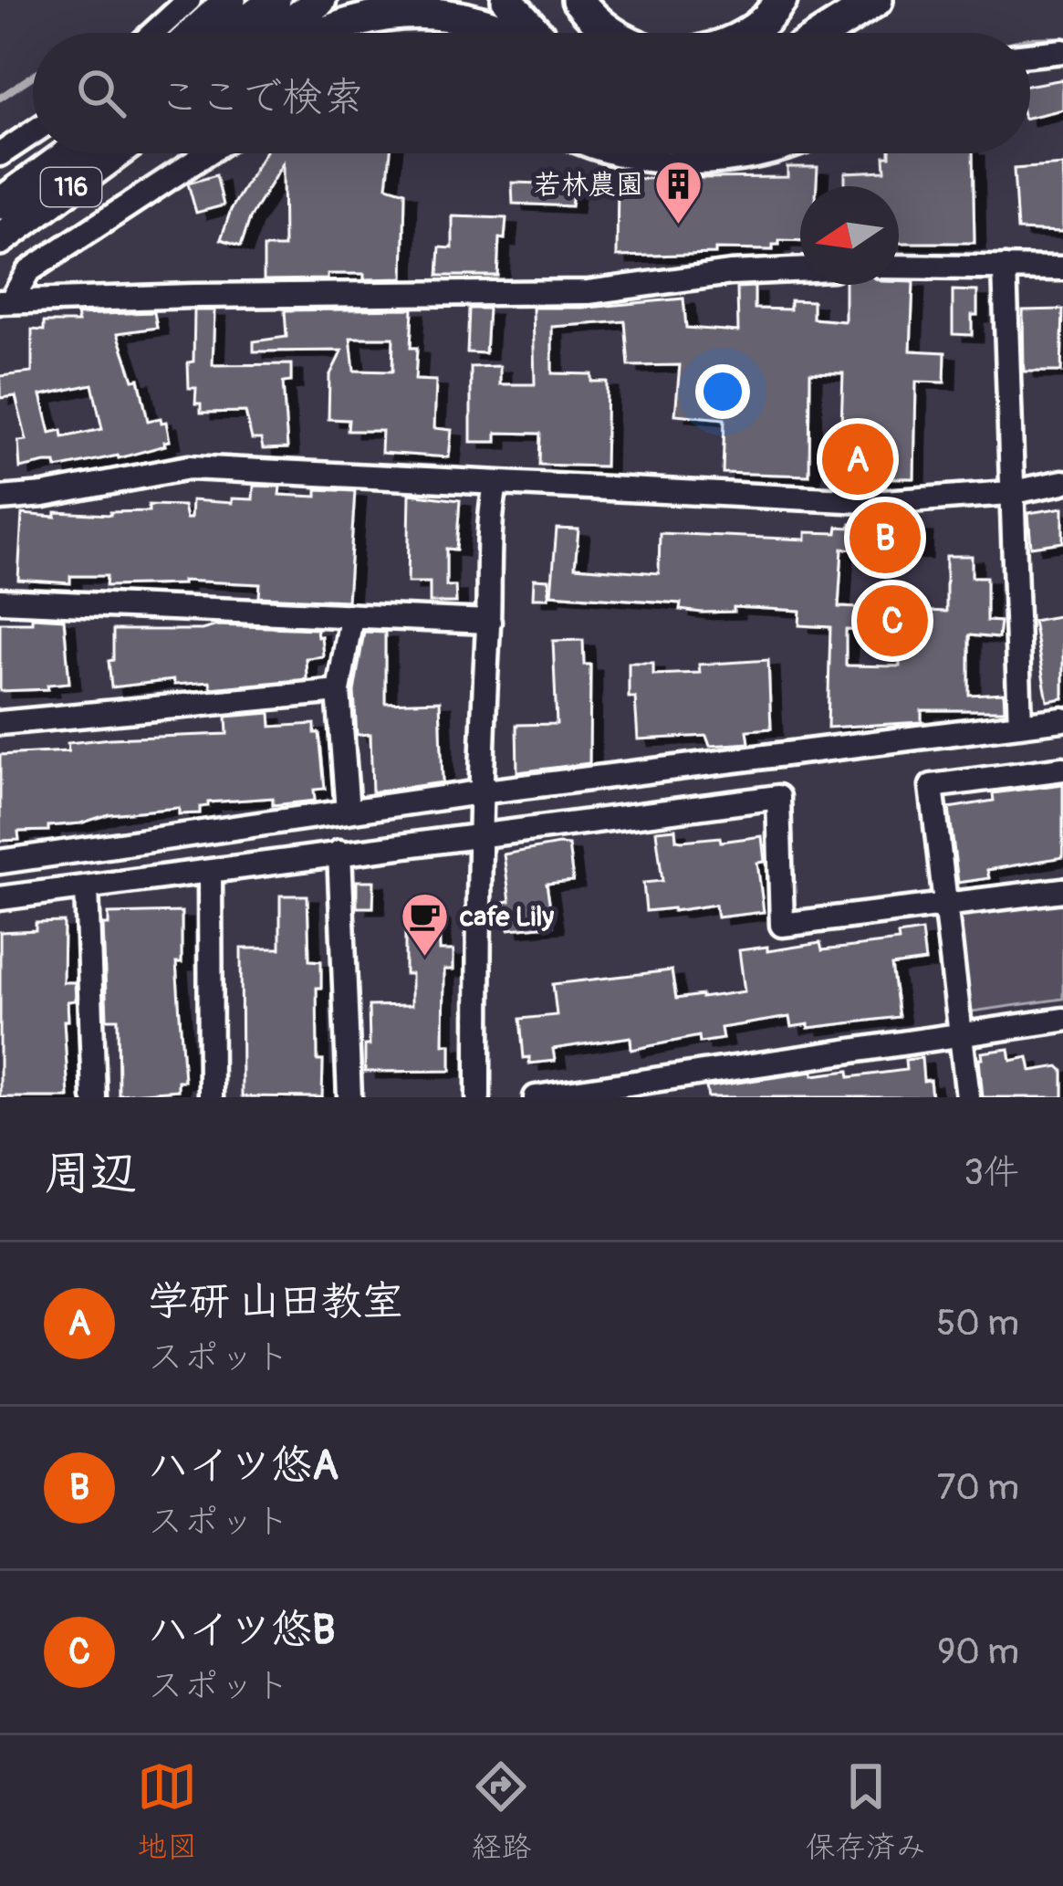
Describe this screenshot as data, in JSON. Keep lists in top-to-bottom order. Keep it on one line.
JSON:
{"streets":{"highway":["116"]},"places":{"building":["若林農園"],"cafe":["cafe Lily"]},"north":"left","page":{"search":"ここで検索","pins":["A","B","C"],"heading":["周辺","3件"],"list":[{"mark":"A","name":"学研 山田教室","note":"スポット","value":"50 m"},{"mark":"B","name":"ハイツ悠A","note":"スポット","value":"70 m"},{"mark":"C","name":"ハイツ悠B","note":"スポット","value":"90 m"}],"nav":["地図","経路","保存済み"]}}
